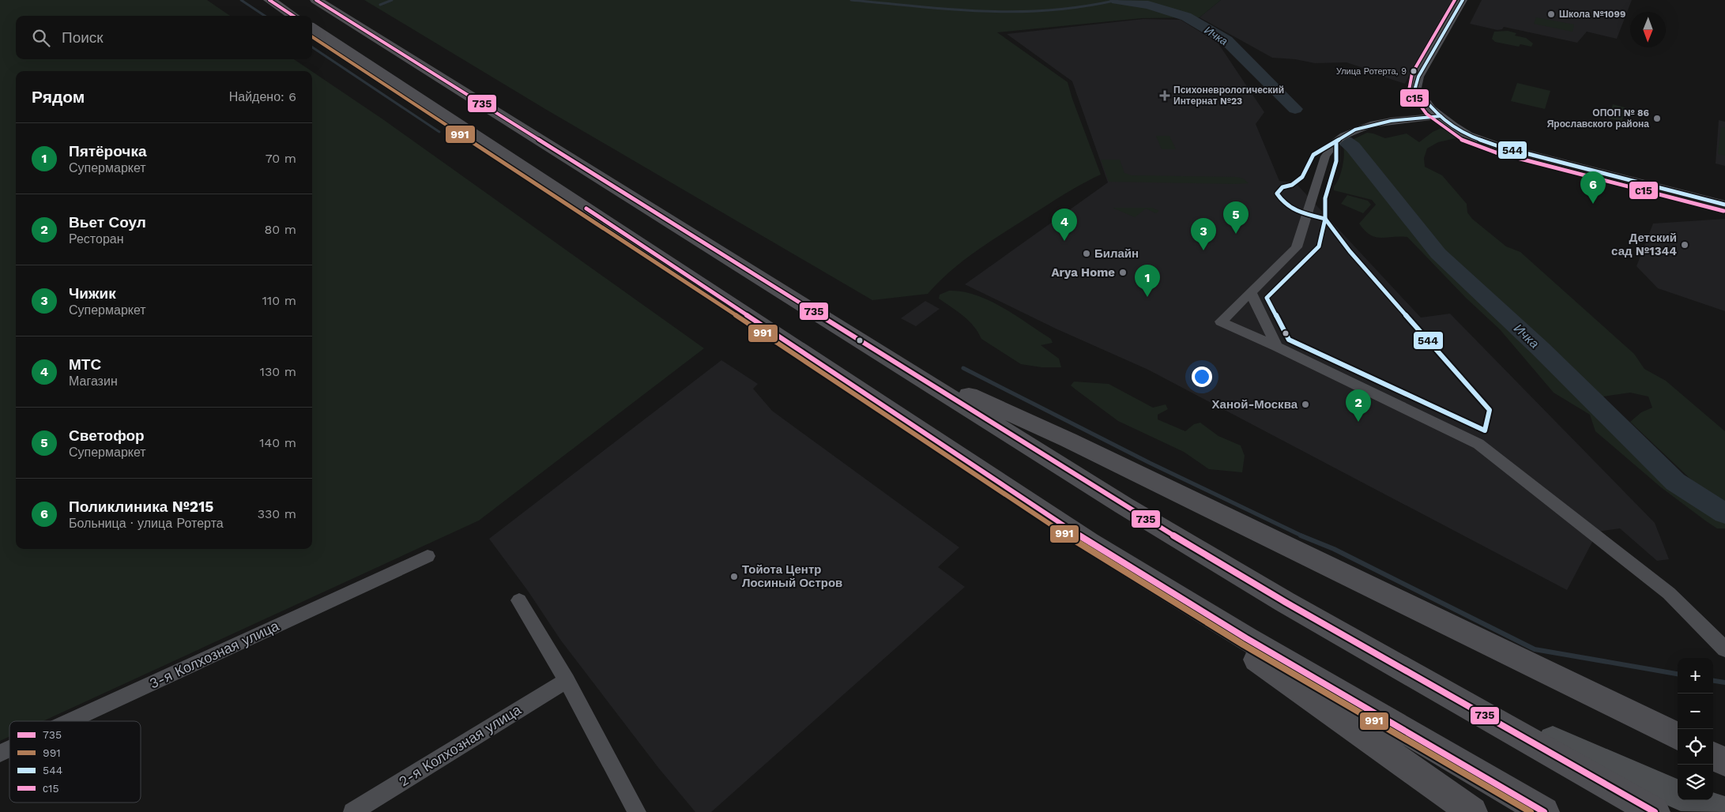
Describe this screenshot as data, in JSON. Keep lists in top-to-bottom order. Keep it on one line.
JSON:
{"streets":{"street":["3-я Колхозная улица","2-я Колхозная улица"]},"water":["Ичка"],"places":{"other":["Школа №1099","Улица Ротерта, 9","ОПОП № 86 Ярославского района","Детский сад №1344","Билайн","Arya Home","Ханой-Москва","Тойота Центр Лосиный Остров"],"health":["Психоневрологический Интернат №23"]},"lines":["transit line 735","transit line 544","transit line с15","transit line 991"],"legend":["735","991","544","с15"],"north":"bottom","page":{"search":"Поиск","heading":["Рядом","Найдено: 6"],"list":[{"mark":"1","name":"Пятёрочка","note":"Супермаркет","value":"70 m"},{"mark":"2","name":"Вьет Соул","note":"Ресторан","value":"80 m"},{"mark":"3","name":"Чижик","note":"Супермаркет","value":"110 m"},{"mark":"4","name":"МТС","note":"Магазин","value":"130 m"},{"mark":"5","name":"Светофор","note":"Супермаркет","value":"140 m"},{"mark":"6","name":"Поликлиника №215","note":"Больница · улица Ротерта","value":"330 m"}],"pins":["6","5","4","3","1","2"],"map_buttons":["+","−"]}}
